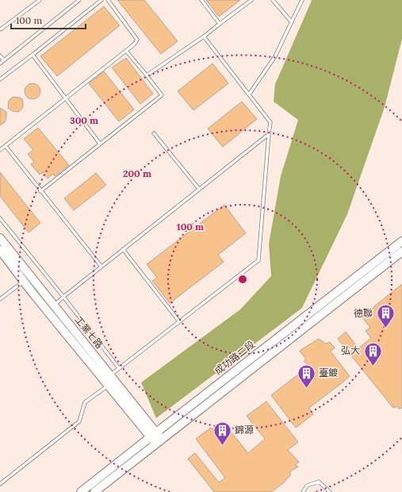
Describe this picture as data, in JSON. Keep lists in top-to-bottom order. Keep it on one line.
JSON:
{"streets":{"street":["工業七路","成功路二段"]},"crossings":[["工業七路","成功路二段"]],"places":{"building":["德聯","弘大","臺鍍","錦源"]},"scale_bar":"100 m","rings":["300 m","200 m","100 m"]}
